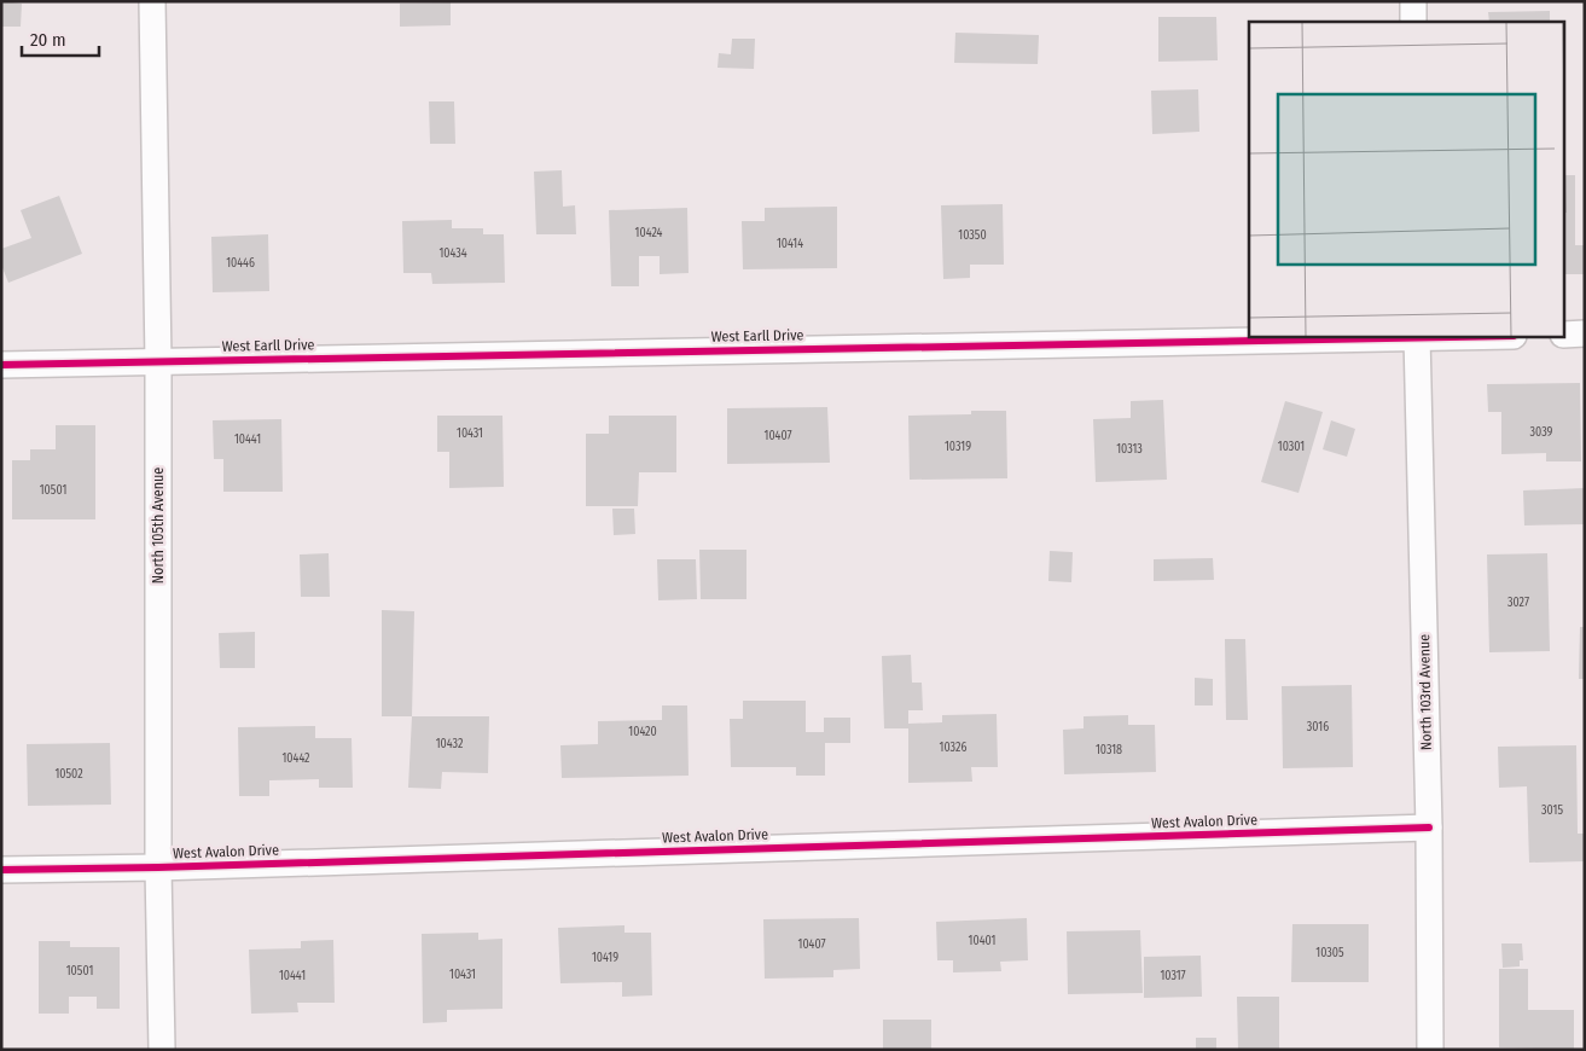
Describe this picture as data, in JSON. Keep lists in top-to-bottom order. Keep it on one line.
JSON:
{"streets":{"street":["West Earll Drive","North 105th Avenue","North 103rd Avenue","West Avalon Drive"]},"crossings":[["West Earll Drive","North 105th Avenue"],["North 105th Avenue","West Avalon Drive"],["North 103rd Avenue","West Avalon Drive"]],"house_numbers":["10424","10350","10414","10434","10446","3039","10431","10407","10441","10319","10301","10313","10501","3027","3016","10420","10432","10326","10318","10442","10502","3015","10401","10407","10305","10419","10501","10431","10441","10317"],"scale_bar":"20 m"}
